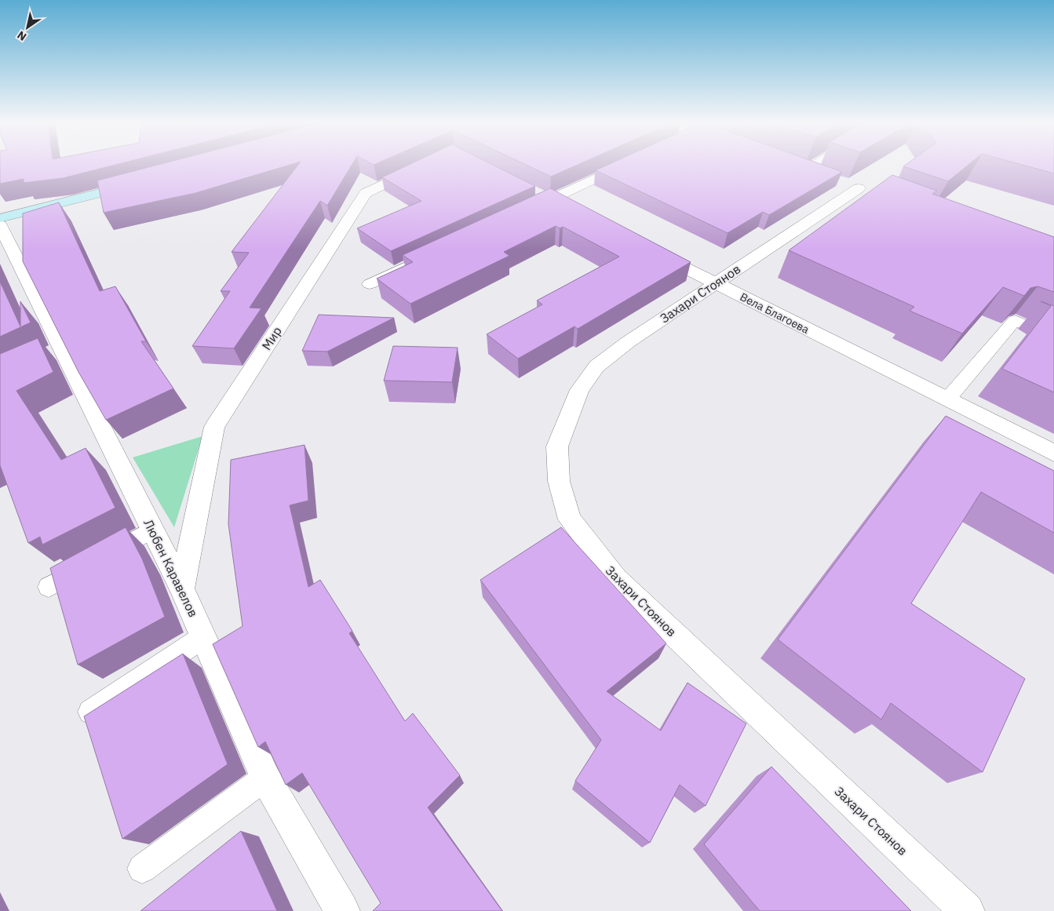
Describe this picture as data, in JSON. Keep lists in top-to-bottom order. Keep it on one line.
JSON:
{"streets":{"street":["Захари Стоянов","Вела Благоева","Мир","Любен Каравелов"]},"crossings":[["Захари Стоянов","Вела Благоева"],["Мир","Любен Каравелов"]],"north":"bottom left"}
